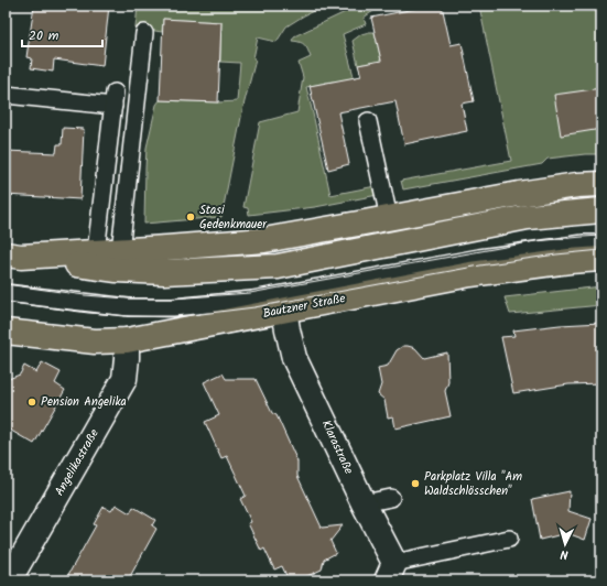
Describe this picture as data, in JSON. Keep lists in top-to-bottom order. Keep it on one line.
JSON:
{"streets":{"main road":["Bautzner Straße"],"street":["Klarastraße","Angelikastraße"]},"crossings":[["Bautzner Straße","Klarastraße"],["Bautzner Straße","Angelikastraße"]],"places":["Stasi Gedenkmauer","Pension Angelika","Parkplatz Villa \"Am Waldschlösschen\""],"scale_bar":"20 m","north":"bottom"}
